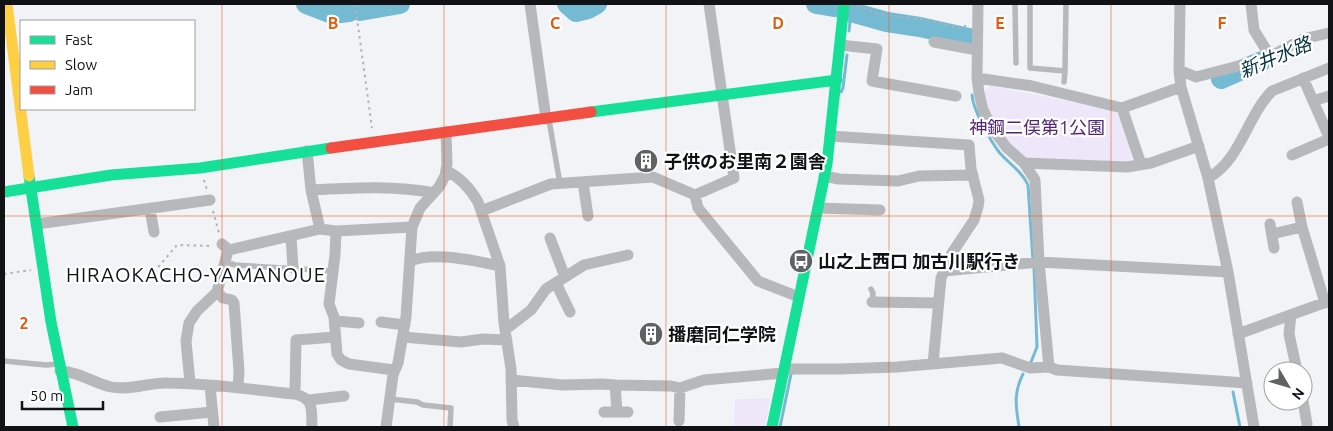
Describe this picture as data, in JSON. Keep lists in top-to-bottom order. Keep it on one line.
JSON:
{"districts":["HIRAOKACHO-YAMANOUE"],"water":["新井水路"],"parks":["神鋼二俣第1公園"],"places":{"building":["子供のお里南２園舎","播磨同仁学院"],"bus stop":["山之上西口 加古川駅行き"]},"legend":["Fast","Slow","Jam"],"scale_bar":"50 m","north":"bottom right","grid":{"columns":["B","C","D","E","F"],"rows":["2"]}}
